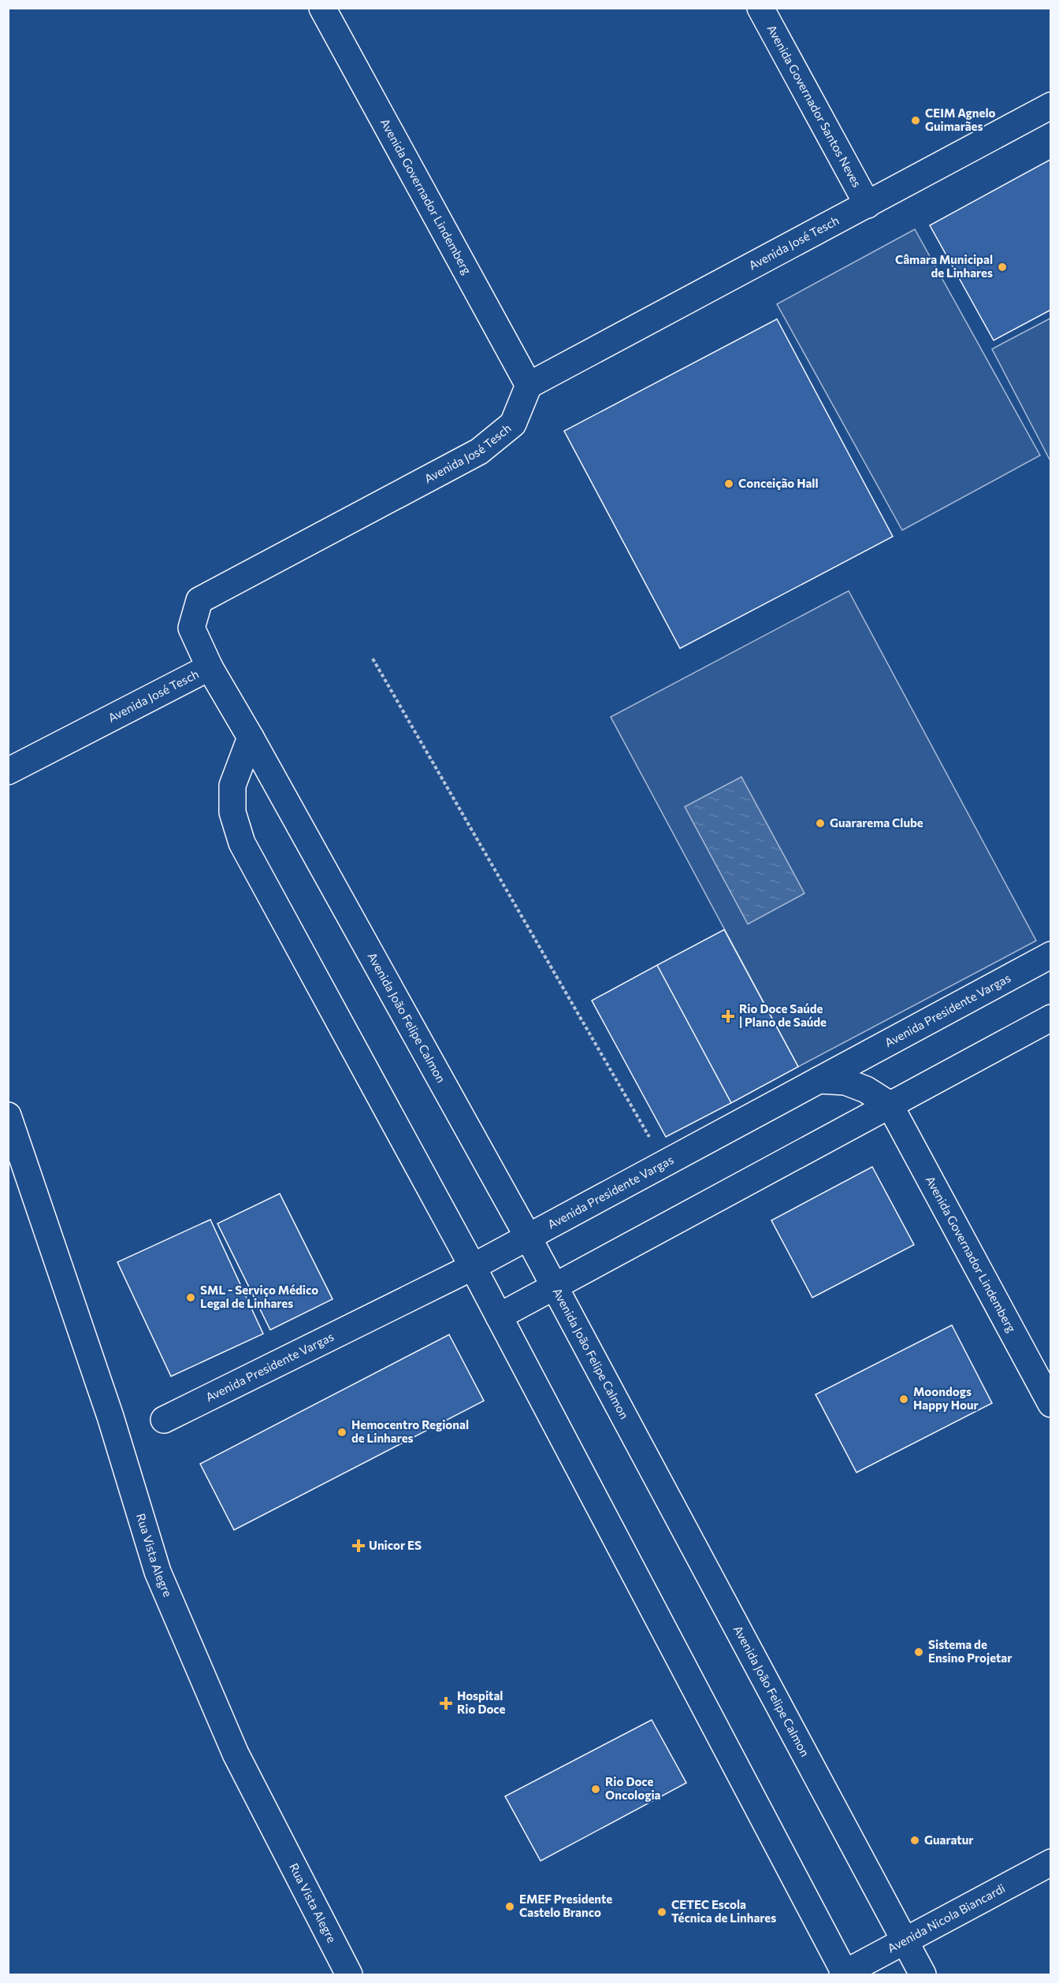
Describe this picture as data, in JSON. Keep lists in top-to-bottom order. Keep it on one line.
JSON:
{"streets":{"street":["Avenida Governador Santos Neves","Avenida Governador Lindemberg","Avenida José Tesch","Avenida Presidente Vargas","Avenida João Felipe Calmon","Rua Vista Alegre","Avenida Nicola Biancardi"]},"crossings":[["Avenida Governador Santos Neves","Avenida José Tesch"],["Avenida Governador Lindemberg","Avenida José Tesch"],["Avenida José Tesch","Avenida João Felipe Calmon"],["Avenida Presidente Vargas","Avenida João Felipe Calmon"],["Avenida João Felipe Calmon","Avenida Nicola Biancardi"]],"places":{"other":["CEIM Agnelo Guimarães","Câmara Municipal de Linhares","Conceição Hall","Guararema Clube","SML - Serviço Médico Legal de Linhares","Moondogs Happy Hour","Hemocentro Regional de Linhares","Sistema de Ensino Projetar","Rio Doce Oncologia","Guaratur","EMEF Presidente Castelo Branco","CETEC Escola Técnica de Linhares"],"health":["Rio Doce Saúde | Plano de Saúde","Unicor ES","Hospital Rio Doce"]}}
